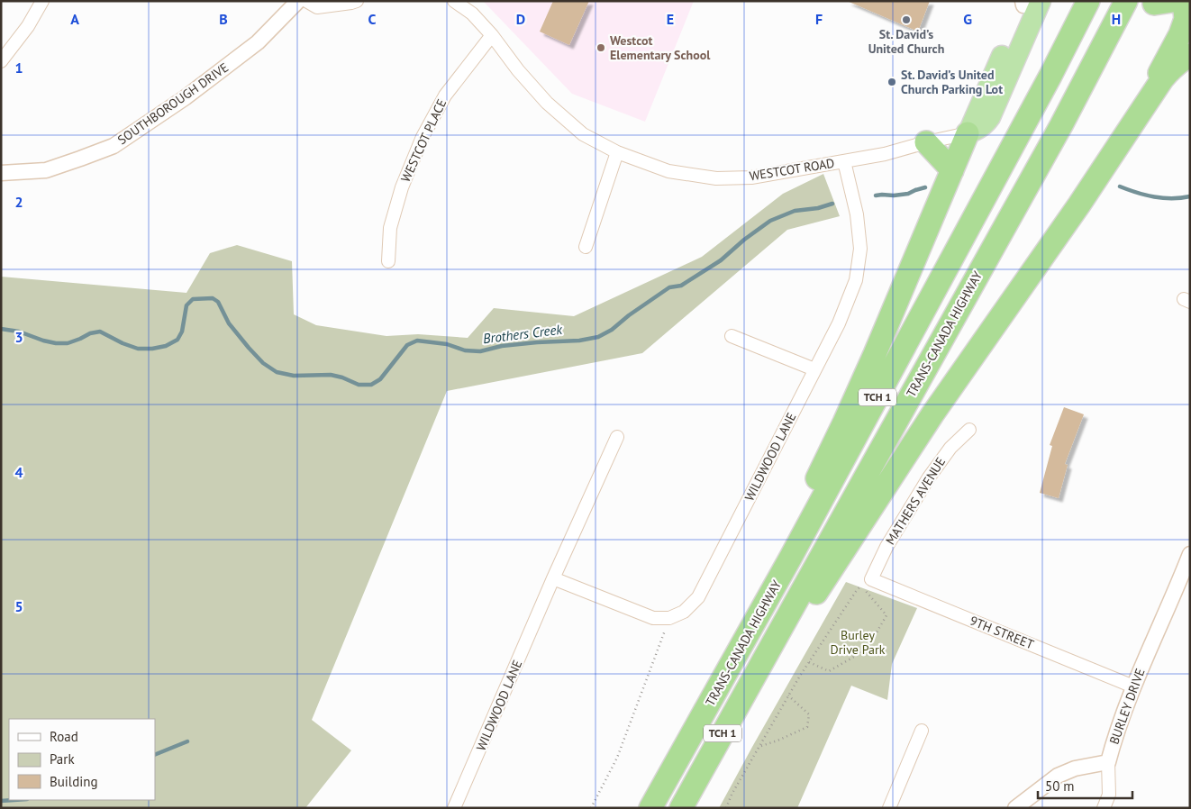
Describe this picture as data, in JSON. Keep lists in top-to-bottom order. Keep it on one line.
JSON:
{"streets":{"highway":["TRANS-CANADA HIGHWAY","TCH 1"],"street":["SOUTHBOROUGH DRIVE","WESTCOT PLACE","WESTCOT ROAD","WILDWOOD LANE","MATHERS AVENUE","9TH STREET","BURLEY DRIVE"]},"crossings":[["WESTCOT PLACE","WESTCOT ROAD"],["WESTCOT ROAD","WILDWOOD LANE"],["MATHERS AVENUE","9TH STREET"],["9TH STREET","BURLEY DRIVE"]],"water":["Brothers Creek"],"parks":["Burley Drive Park"],"places":["St. David’s United Church","Westcot Elementary School","St. David’s United Church Parking Lot"],"legend":["Road","Park","Building"],"scale_bar":"50 m","grid":{"columns":["A","B","C","D","E","F","G","H"],"rows":["1","2","3","4","5"]}}
